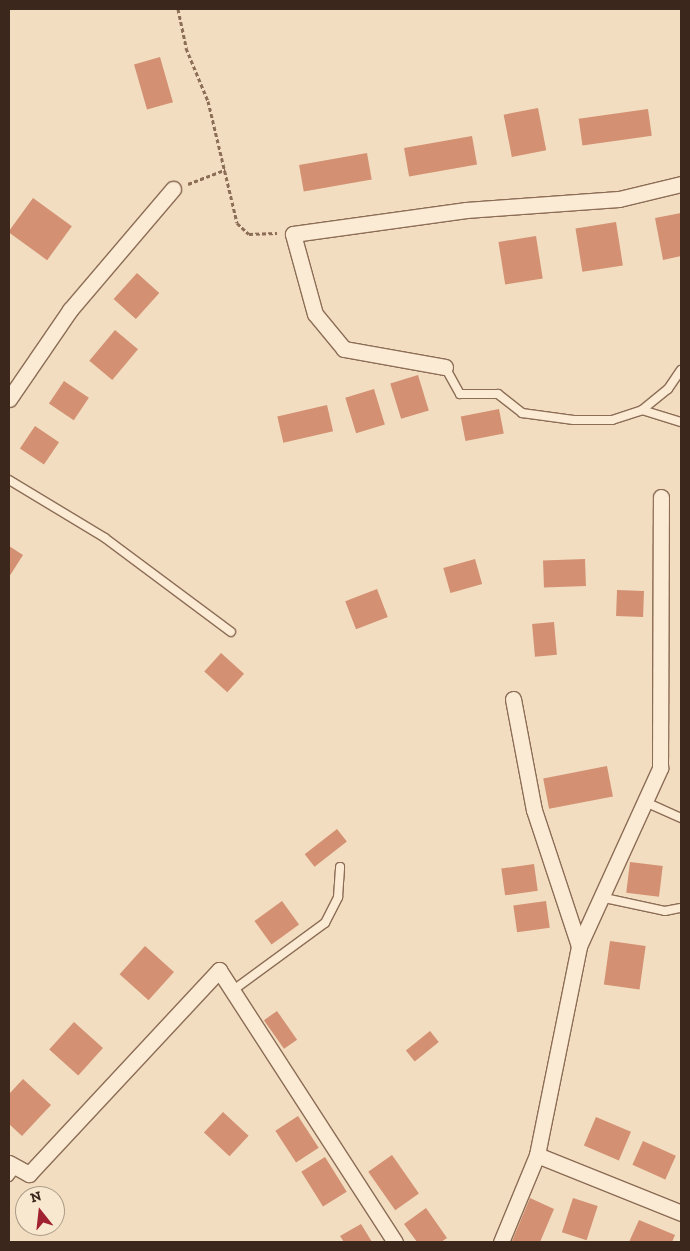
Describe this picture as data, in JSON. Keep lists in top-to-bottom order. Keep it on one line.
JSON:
{"north":"top"}
